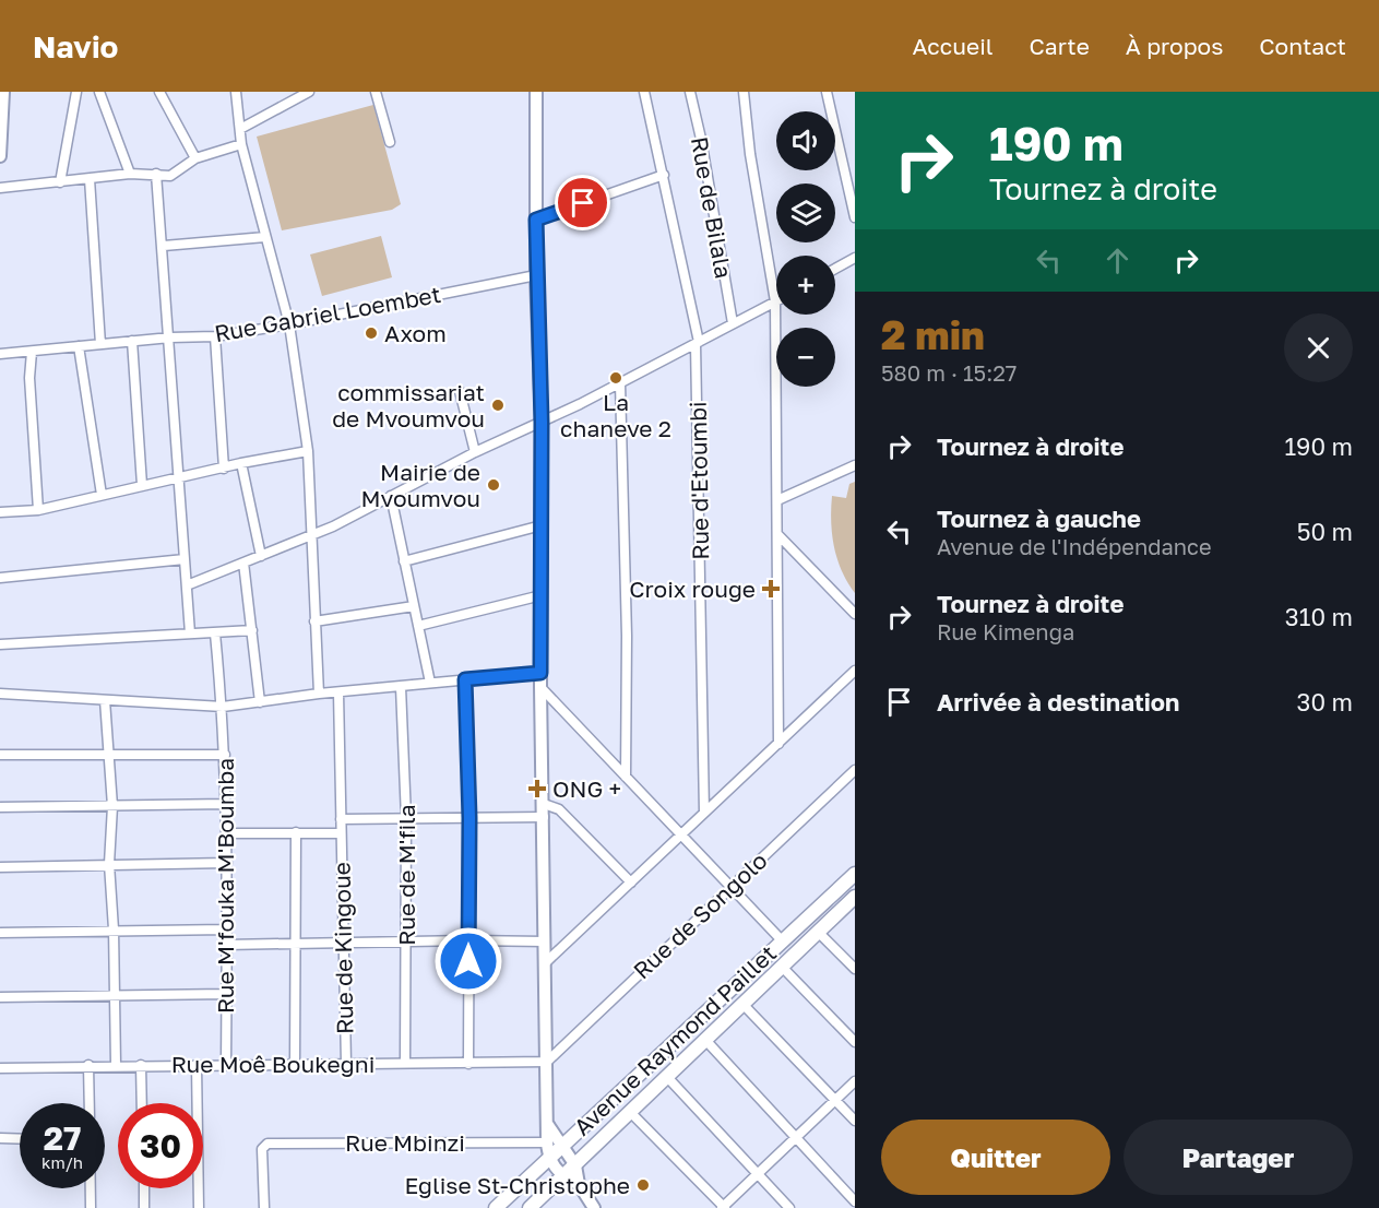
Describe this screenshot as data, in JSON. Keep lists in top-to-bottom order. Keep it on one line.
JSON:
{"streets":{"main road":["Avenue Raymond Paillet"],"street":["Rue de Bilala","Rue Gabriel Loembet","Rue d'Etoumbi","Rue de M'fila","Rue M'fouka M'Boumba","Rue de Songolo","Rue de Kingoue","Rue Moê Boukegni","Rue Mbinzi"]},"crossings":[["Rue de M'fila","Rue Moê Boukegni"],["Rue M'fouka M'Boumba","Rue Moê Boukegni"],["Rue de Songolo","Rue Moê Boukegni"],["Rue de Kingoue","Rue Moê Boukegni"]],"places":{"other":["Axom","La chaneve 2","commissariat de Mvoumvou","Mairie de Mvoumvou","Eglise St-Christophe"],"health":["Croix rouge","ONG +"]},"page":{"header":"Navio","nav":["Accueil","Carte","À propos","Contact"],"turn":["190 m","Tournez à droite"],"map_buttons":["+","−"],"heading":["2 min","580 m · 15:27"],"list":[{"name":"Tournez à droite","value":"190 m"},{"name":"Tournez à gauche","note":"Avenue de l'Indépendance","value":"50 m"},{"name":"Tournez à droite","note":"Rue Kimenga","value":"310 m"},{"name":"Arrivée à destination","value":"30 m"}],"speed":"27 km/h","limit":"30","buttons":["Quitter","Partager"]}}
